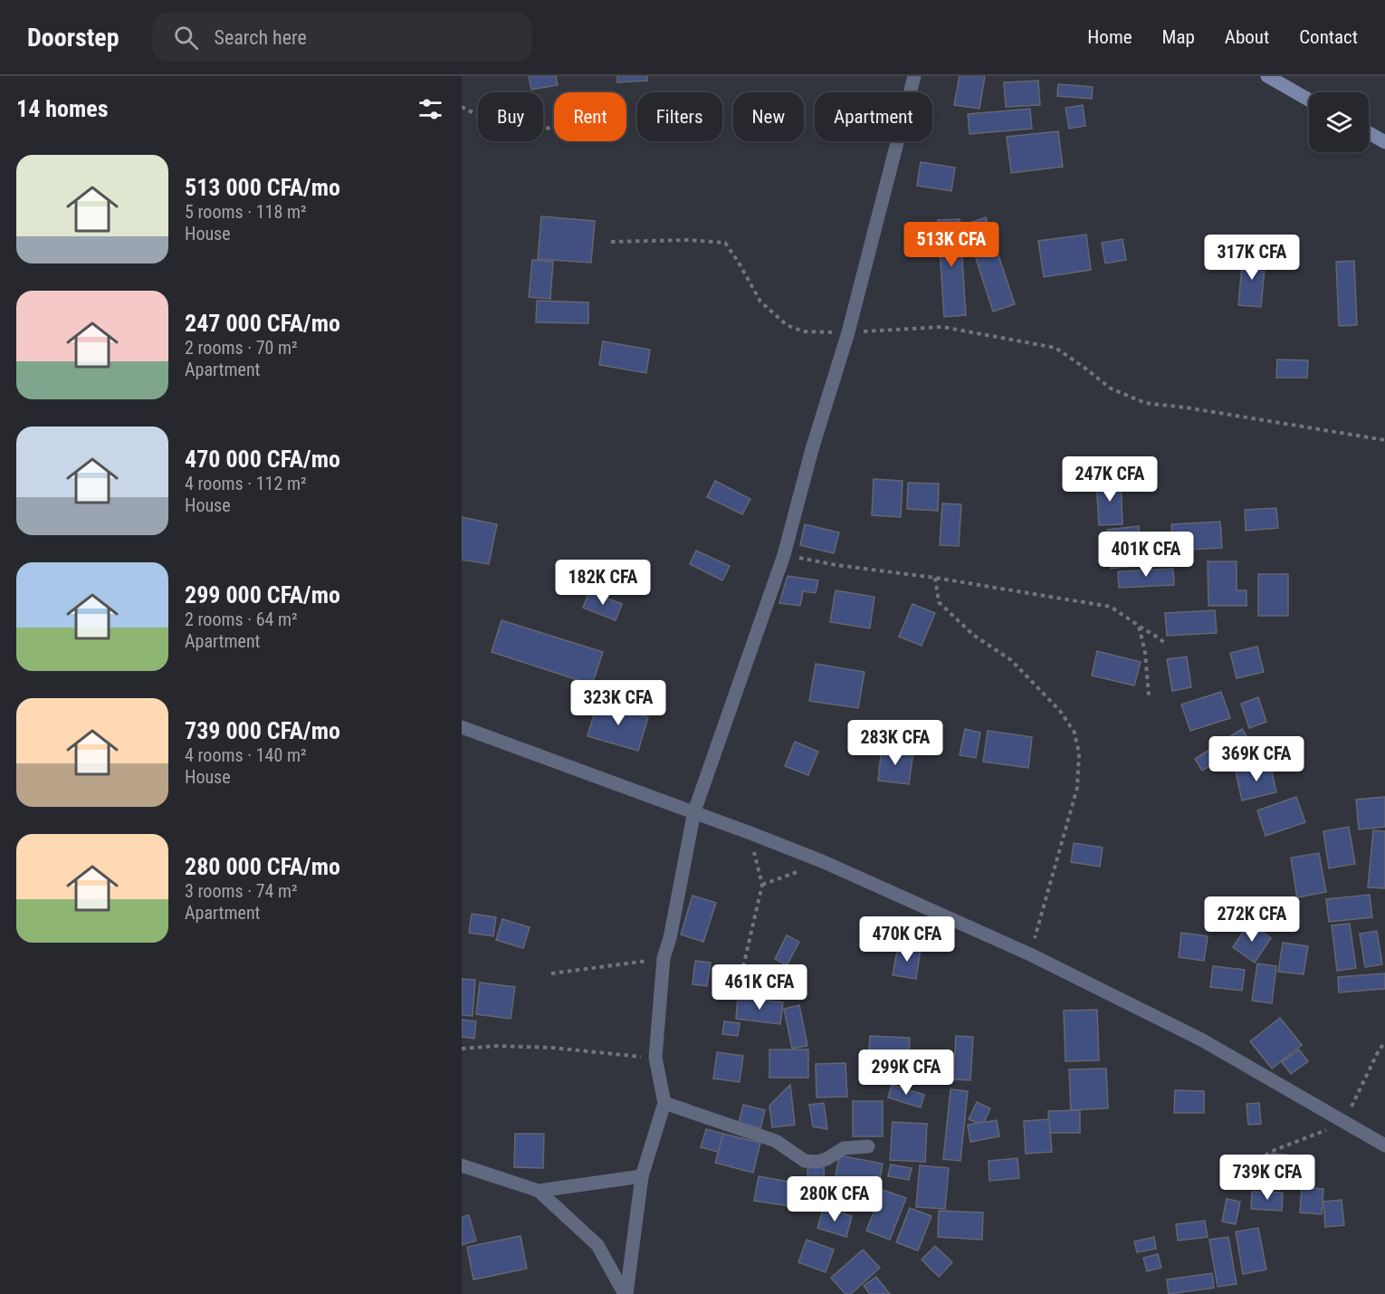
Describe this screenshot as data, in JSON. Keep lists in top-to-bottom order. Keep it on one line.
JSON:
{"page":{"header":"Doorstep","search":"Search here","nav":["Home","Map","About","Contact"],"heading":"14 homes","chip":["Buy","Rent","Filters","New","Apartment"],"list":[{"name":"513 000 CFA/mo","note":"5 rooms · 118 m² · House"},{"name":"247 000 CFA/mo","note":"2 rooms · 70 m² · Apartment"},{"name":"470 000 CFA/mo","note":"4 rooms · 112 m² · House"},{"name":"299 000 CFA/mo","note":"2 rooms · 64 m² · Apartment"},{"name":"739 000 CFA/mo","note":"4 rooms · 140 m² · House"},{"name":"280 000 CFA/mo","note":"3 rooms · 74 m² · Apartment"}],"price":["513K CFA","317K CFA","247K CFA","401K CFA","182K CFA","323K CFA","283K CFA","369K CFA","272K CFA","470K CFA","461K CFA","299K CFA","739K CFA","280K CFA"]}}
